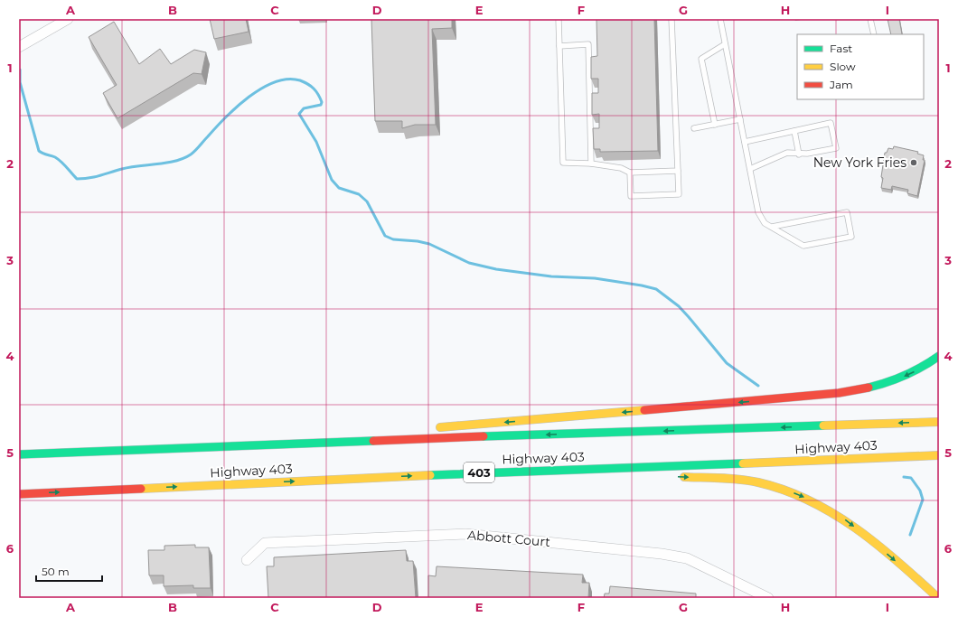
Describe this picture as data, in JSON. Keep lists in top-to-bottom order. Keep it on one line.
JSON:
{"streets":{"highway":["Highway 403","403"],"street":["Abbott Court"]},"places":["New York Fries"],"legend":["Fast","Slow","Jam"],"scale_bar":"50 m","grid":{"columns":["A","B","C","D","E","F","G","H","I"],"rows":["1","2","3","4","5","6"]}}
